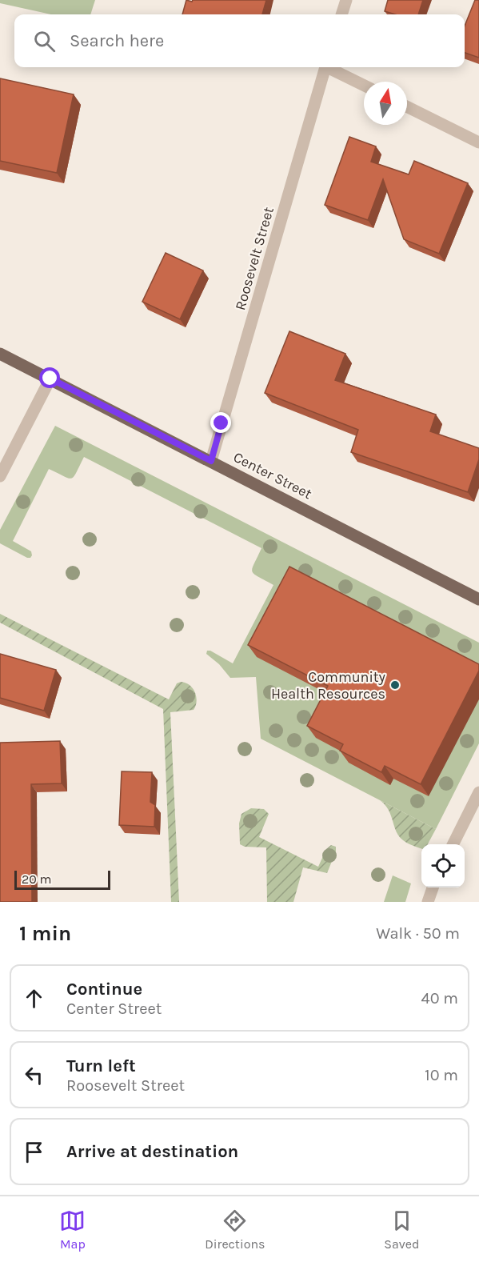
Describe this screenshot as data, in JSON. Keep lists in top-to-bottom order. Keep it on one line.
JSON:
{"streets":{"main road":["Center Street"],"street":["Roosevelt Street"]},"crossings":[["Roosevelt Street","Center Street"]],"places":["Community Health Resources"],"scale_bar":"20 m","north":"top","page":{"search":"Search here","scale":"20 m","heading":["1 min","Walk · 50 m"],"list":[["Continue","Center Street","40 m"],["Turn left","Roosevelt Street","10 m"],"Arrive at destination"],"nav":["Map","Directions","Saved"]}}
